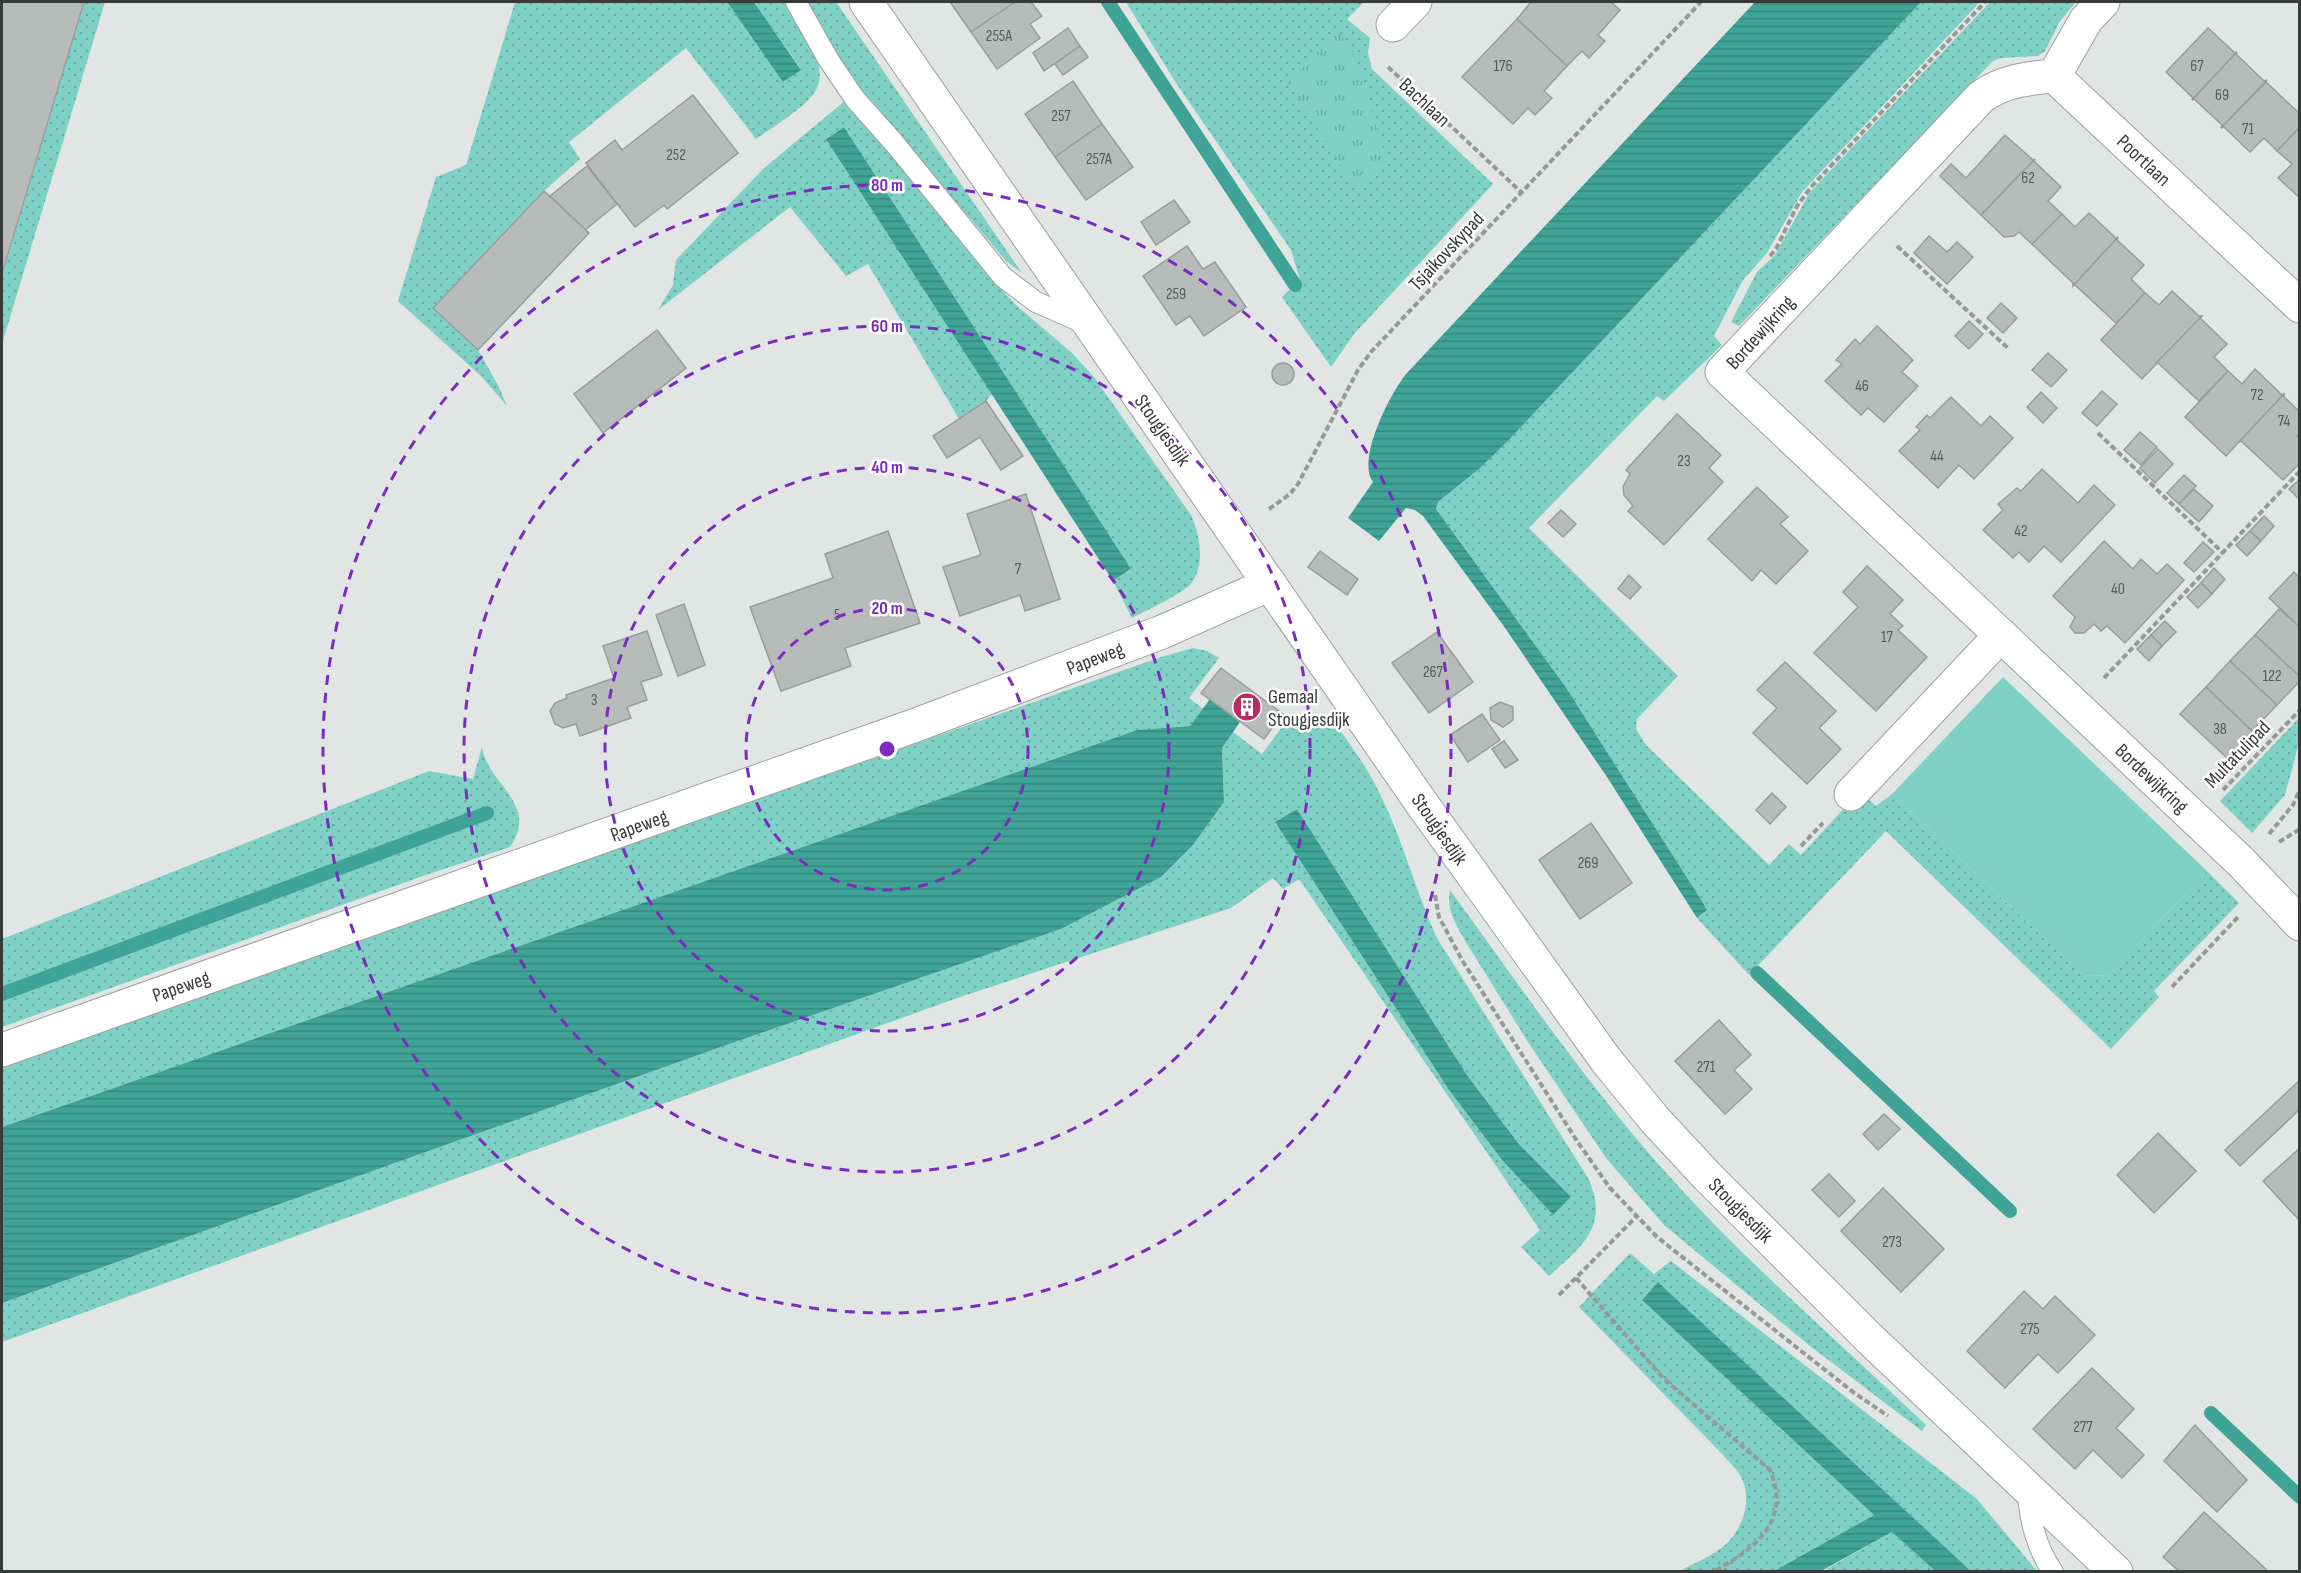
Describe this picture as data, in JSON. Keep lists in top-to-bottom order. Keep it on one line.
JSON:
{"streets":{"street":["Poortlaan","Bordewijkring","Stougjesdijk","Papeweg"],"path":["Bachlaan","Tsjaikovskypad","Multatulipad"]},"crossings":[["Bachlaan","Tsjaikovskypad"],["Poortlaan","Bordewijkring"],["Tsjaikovskypad","Stougjesdijk"],["Bordewijkring","Multatulipad"],["Stougjesdijk","Papeweg"]],"places":{"building":["Gemaal Stougjesdijk"]},"house_numbers":["255A","176","67","69","257","71","252","257A","62","259","46","72","74","44","23","42","7","40","5","17","267","122","3","38","269","271","273","275","277"],"rings":["80 m","60 m","40 m","20 m"]}
